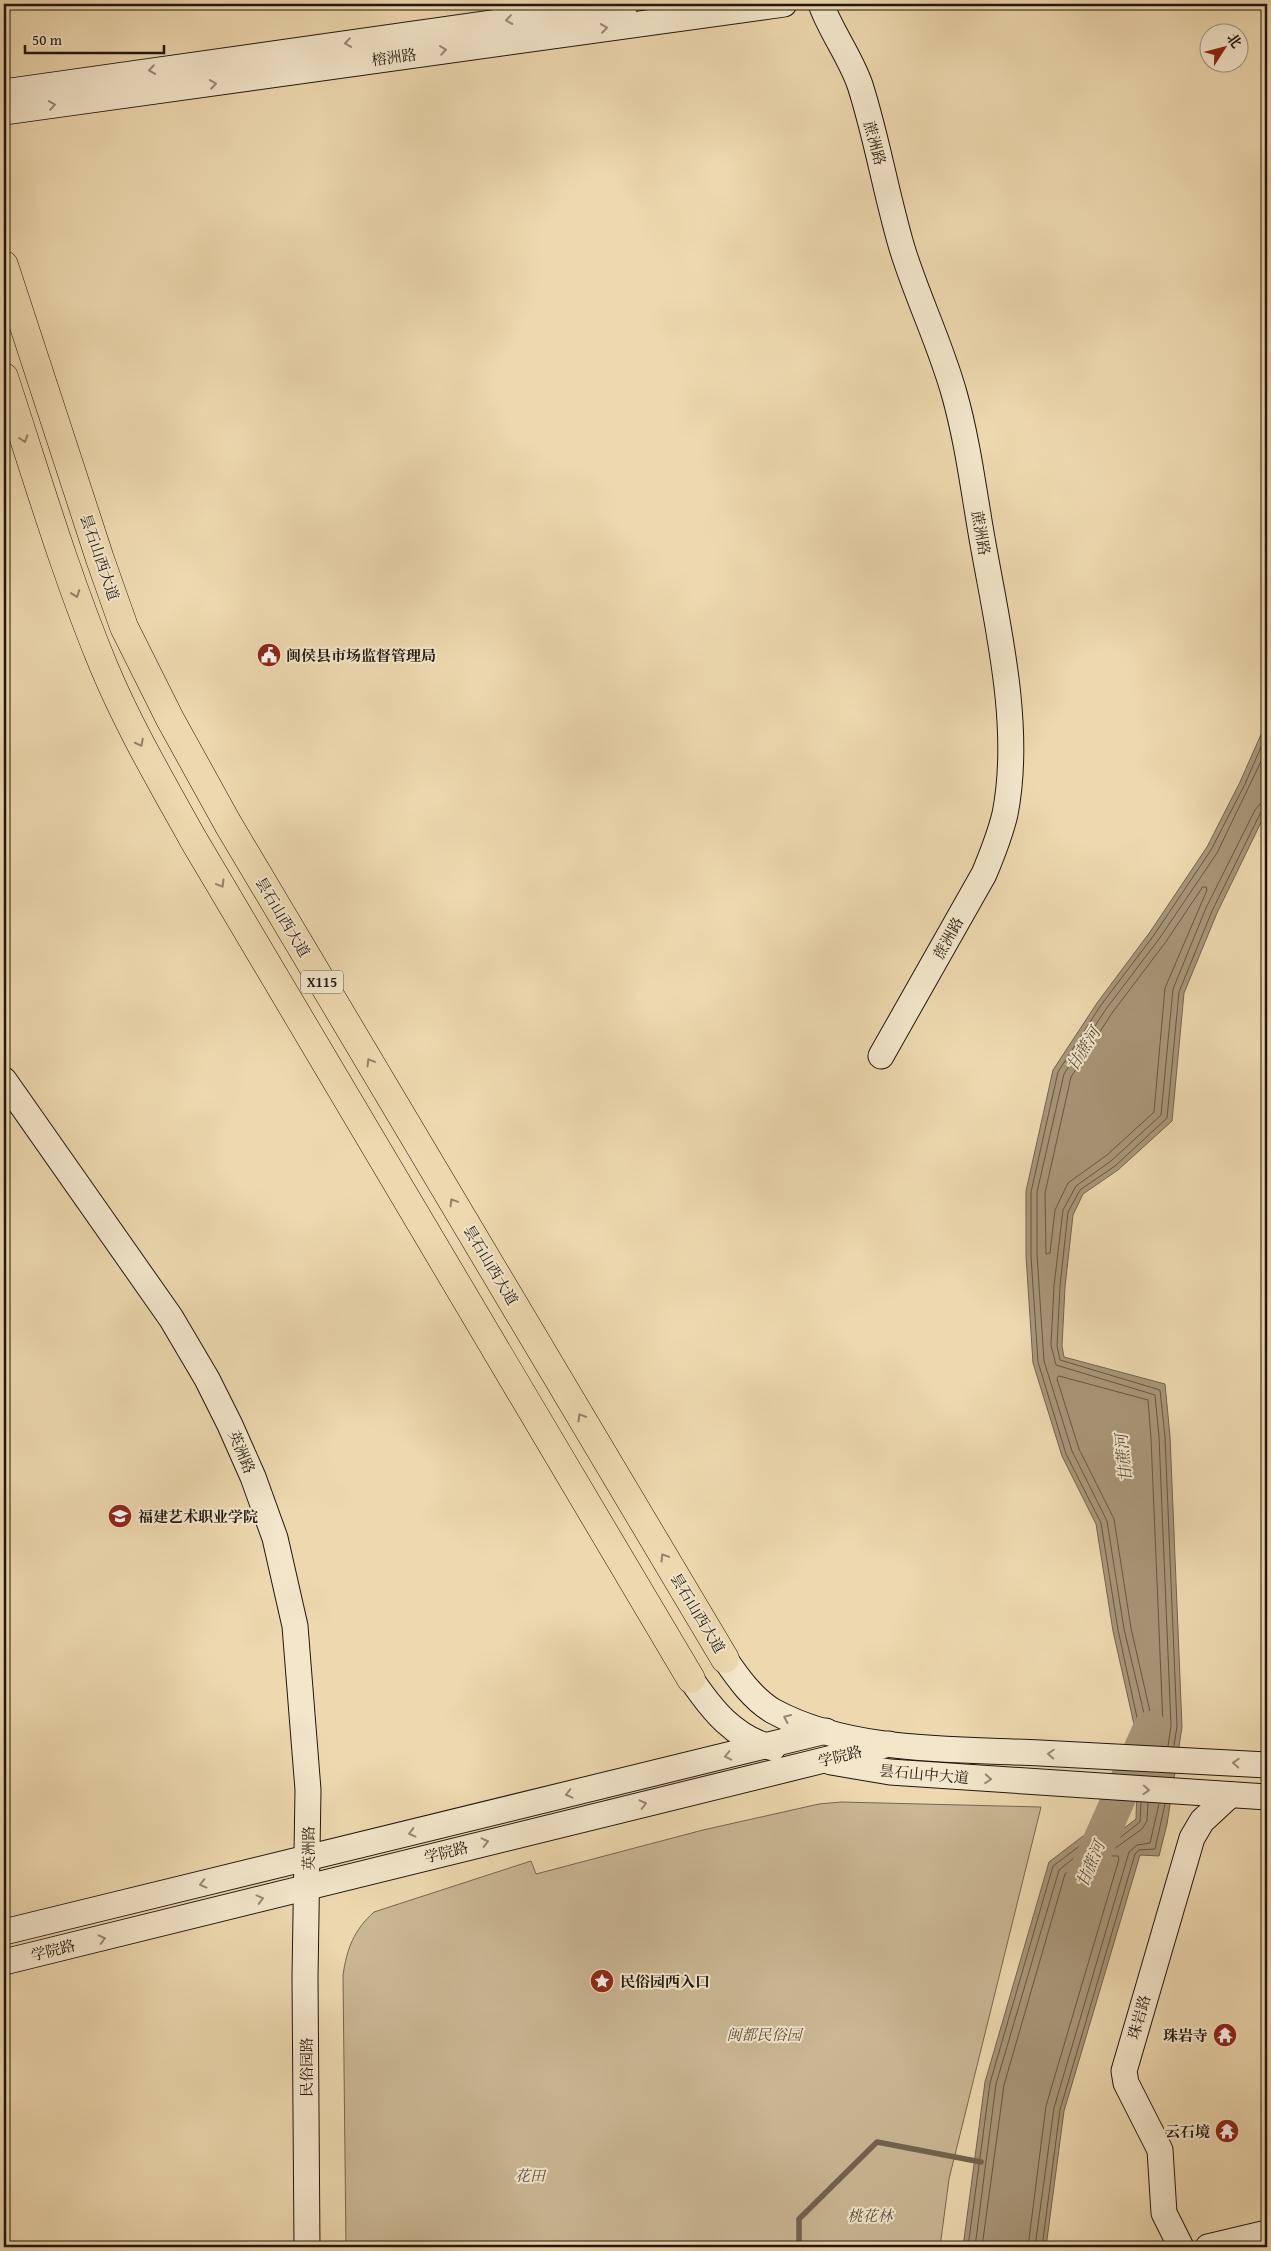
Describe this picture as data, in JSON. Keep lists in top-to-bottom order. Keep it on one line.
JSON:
{"streets":{"main road":["榕洲路","蔗洲路","昙石山西大道","X115","英洲路","学院路","昙石山中大道","珠岩路","民俗园路"]},"crossings":[["昙石山西大道","昙石山中大道"],["X115","昙石山中大道"],["X115","珠岩路"],["英洲路","学院路"],["英洲路","民俗园路"],["学院路","昙石山中大道"],["学院路","民俗园路"],["昙石山中大道","珠岩路"]],"water":["甘蔗河"],"parks":["闽都民俗园","花田","桃花林"],"places":{"public building":["闽侯县市场监督管理局"],"school or university":["福建艺术职业学院"],"place":["民俗园西入口"],"temple":["珠岩寺","云石境"]},"scale_bar":"50 m","north":"top right"}
